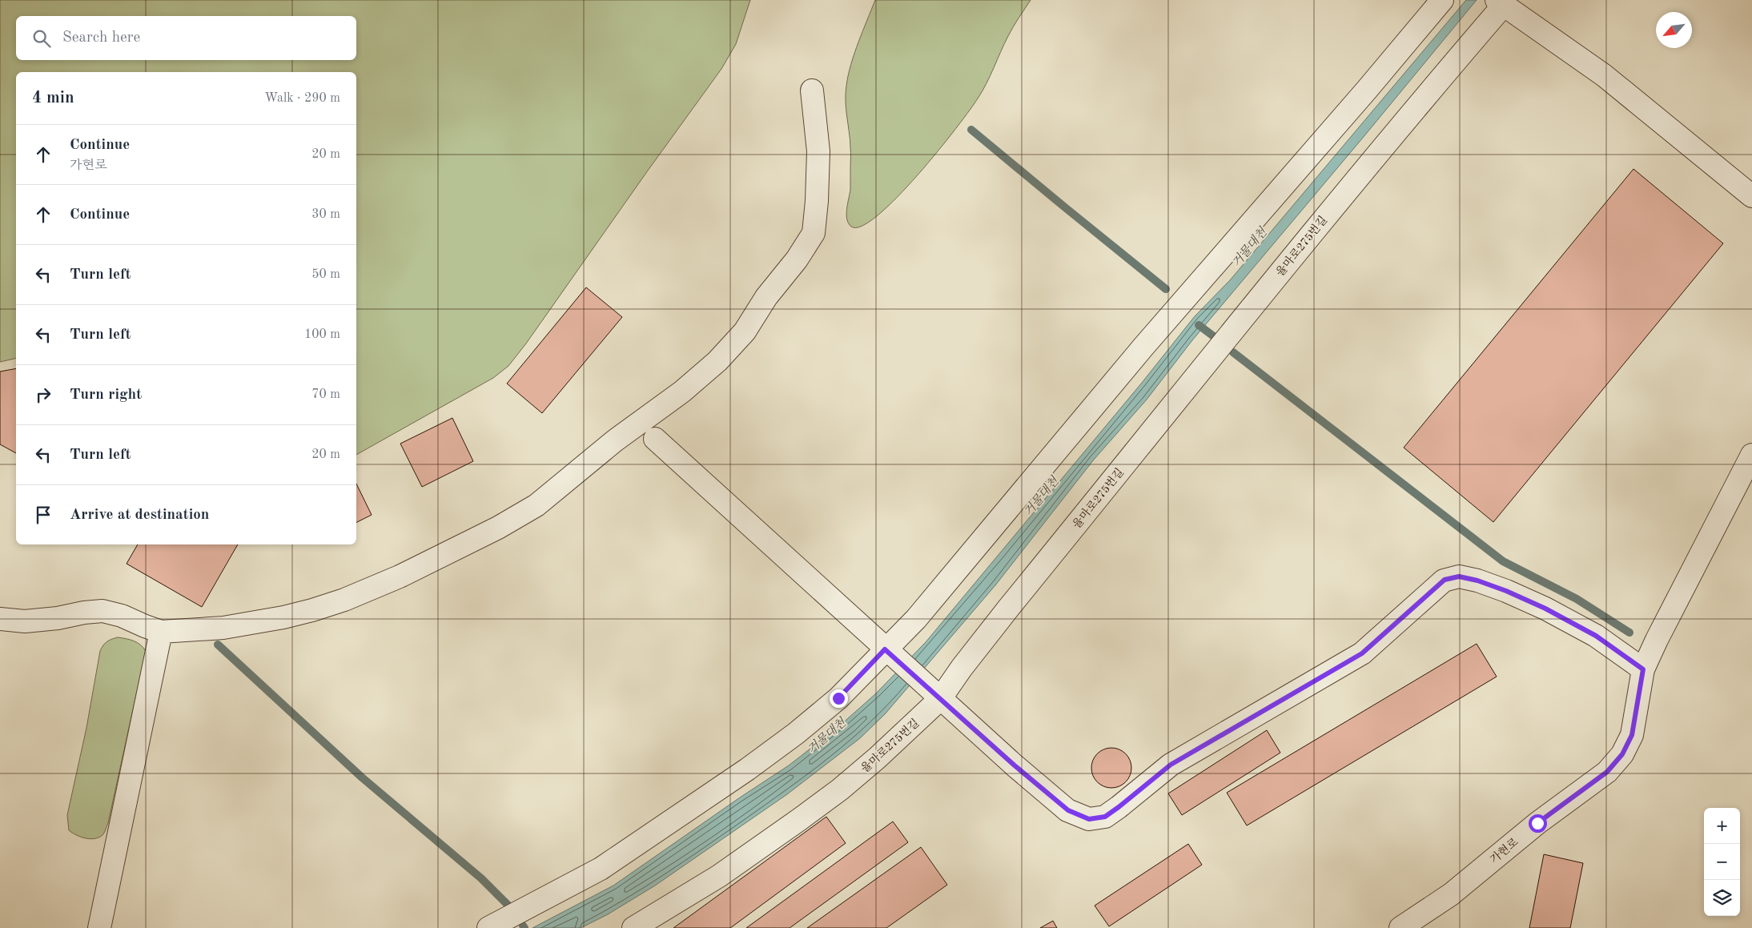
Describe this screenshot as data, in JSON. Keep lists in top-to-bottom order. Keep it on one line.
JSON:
{"streets":{"lane":["율마로275번길","가현로"]},"water":["거물대천"],"north":"bottom left","page":{"search":"Search here","heading":["4 min","Walk · 290 m"],"list":[["Continue","가현로","20 m"],["Continue","30 m"],["Turn left","50 m"],["Turn left","100 m"],["Turn right","70 m"],["Turn left","20 m"],"Arrive at destination"],"map_buttons":["+","−"]}}
